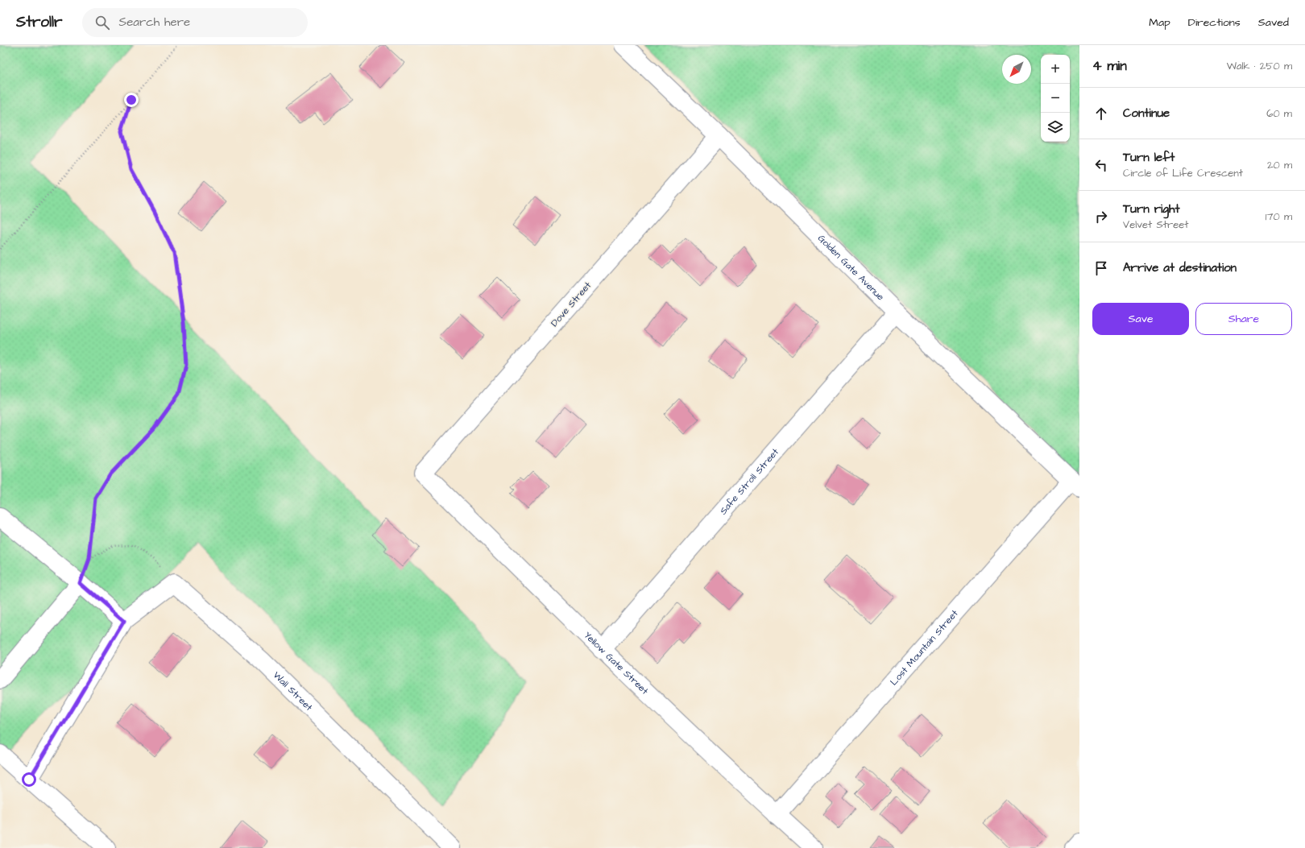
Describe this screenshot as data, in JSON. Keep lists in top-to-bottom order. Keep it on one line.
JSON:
{"streets":{"street":["Golden Gate Avenue","Dove Street","Safe Stroll Street","Lost Mountain Street","Yellow Gate Street","Wall Street"]},"crossings":[["Golden Gate Avenue","Dove Street"],["Golden Gate Avenue","Safe Stroll Street"],["Golden Gate Avenue","Lost Mountain Street"],["Dove Street","Yellow Gate Street"],["Safe Stroll Street","Yellow Gate Street"],["Lost Mountain Street","Yellow Gate Street"]],"north":"bottom left","page":{"header":"Strollr","search":"Search here","nav":["Map","Directions","Saved"],"heading":["4 min","Walk · 250 m"],"map_buttons":["+","−"],"list":[["Continue","60 m"],["Turn left","Circle of Life Crescent","20 m"],["Turn right","Velvet Street","170 m"],"Arrive at destination"],"buttons":["Save","Share"]}}
